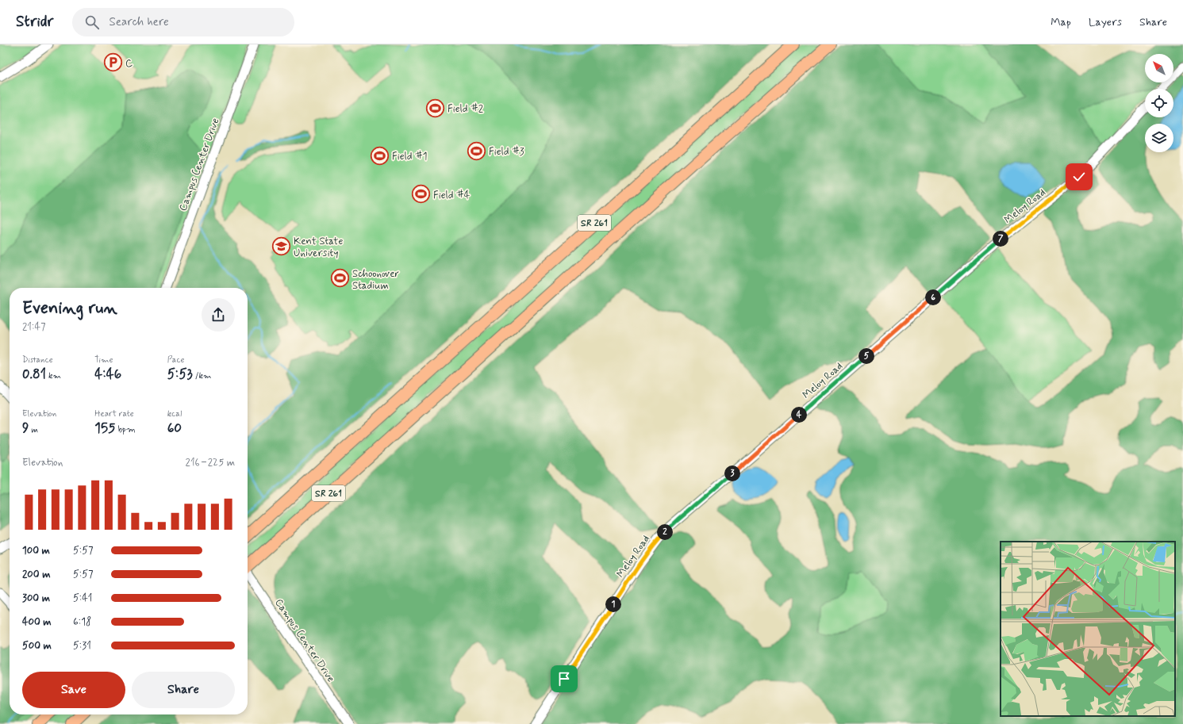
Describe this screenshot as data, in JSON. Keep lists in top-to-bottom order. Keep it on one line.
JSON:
{"streets":{"main road":["SR 261"],"street":["Campus Center Drive","Meloy Road"]},"places":{"parking":["C"],"sports":["Field #2","Field #3","Field #1","Field #4","Schoonover Stadium"],"school or university":["Kent State University"]},"north":"top left","page":{"header":"Stridr","search":"Search here","nav":["Map","Layers","Share"],"pins":["7","6","5","4","3","2","1"],"heading":["Evening run","21:47"],"stats":[["Distance","0.81 km"],["Time","4:46"],["Pace","5:53 /km"],["Elevation","9 m"],["Heart rate","155 bpm"],["kcal","60"]],"chart":["Elevation","216–225 m"],"list":[{"name":"100 m","note":"5:57"},{"name":"200 m","note":"5:57"},{"name":"300 m","note":"5:41"},{"name":"400 m","note":"6:18"},{"name":"500 m","note":"5:31"}],"buttons":["Save","Share"]}}
